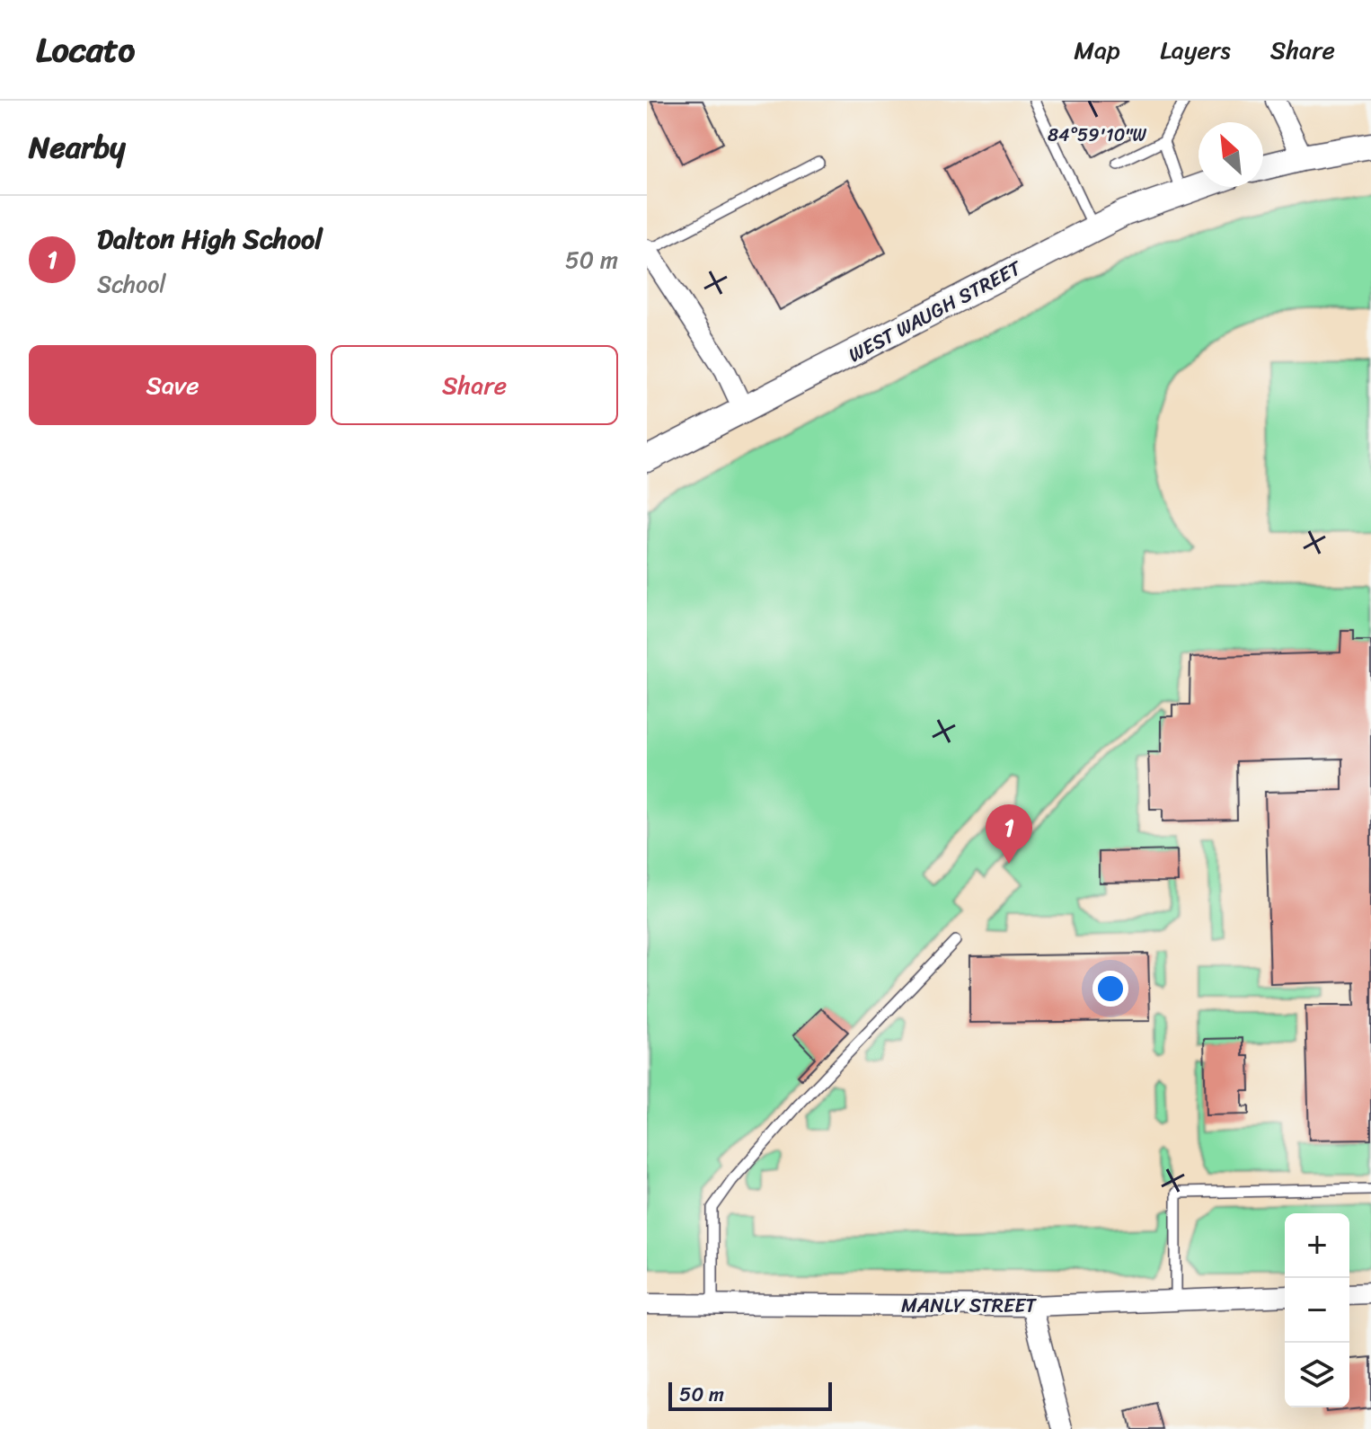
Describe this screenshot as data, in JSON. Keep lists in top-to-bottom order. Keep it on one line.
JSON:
{"streets":{"street":["WEST WAUGH STREET","MANLY STREET"]},"scale_bar":"50 m","north":"top left","page":{"header":"Locato","nav":["Map","Layers","Share"],"heading":"Nearby","list":[{"mark":"1","name":"Dalton High School","note":"School","value":"50 m"}],"buttons":["Save","Share"],"pins":"1","map_buttons":["+","−"],"scale":"50 m"},"coordinates":["84°59'10\"W"]}
